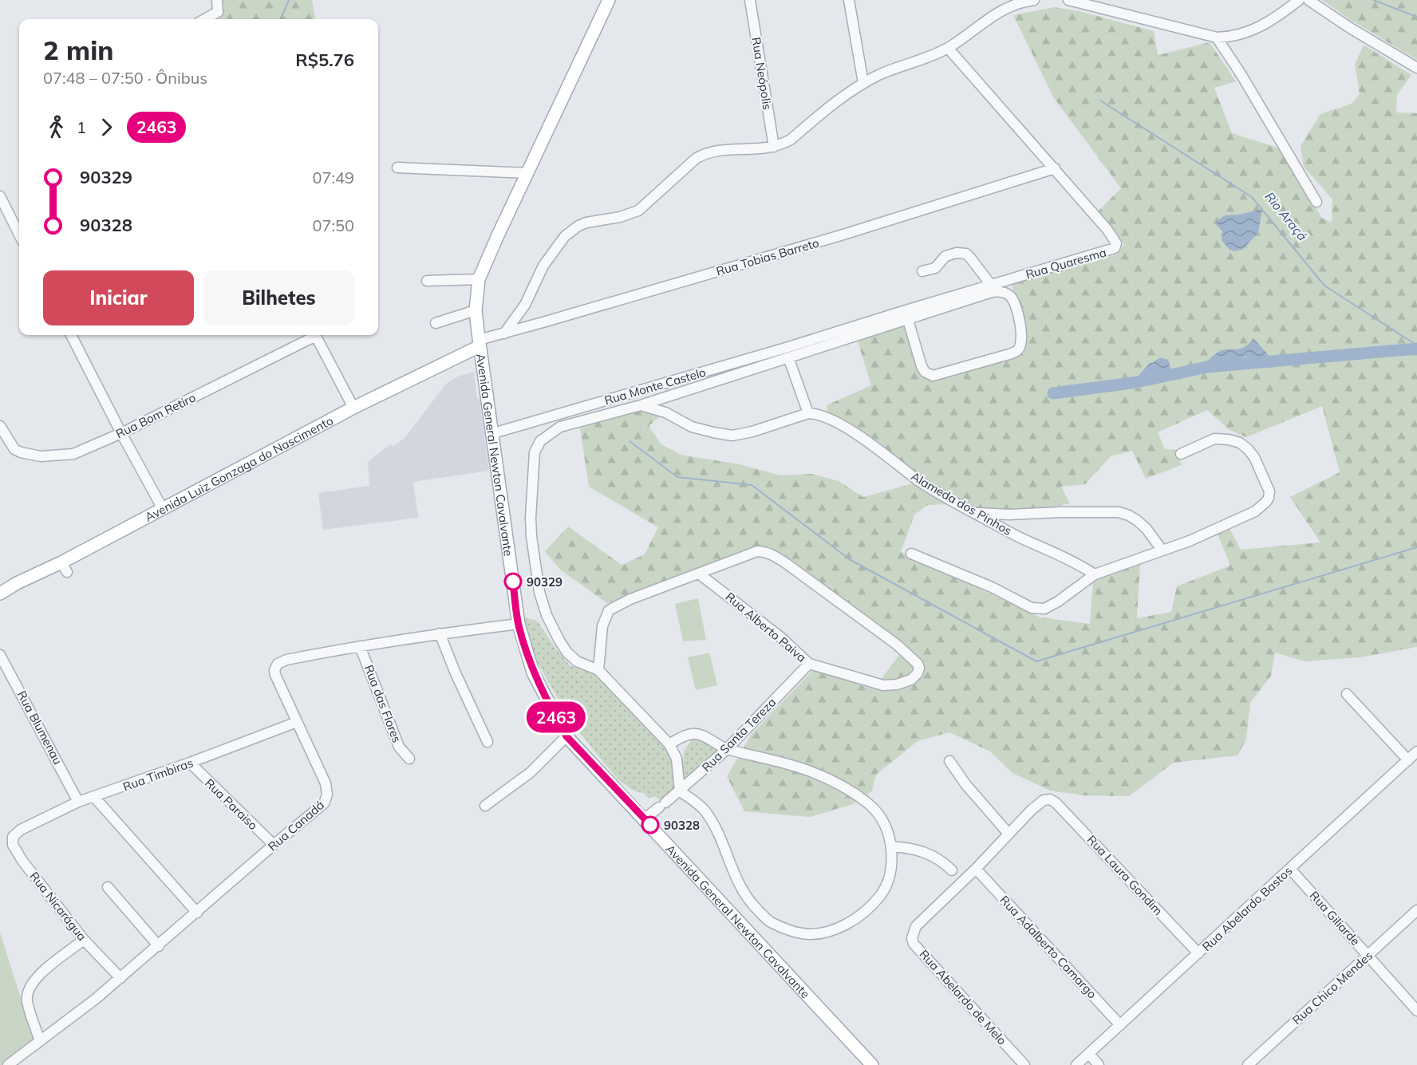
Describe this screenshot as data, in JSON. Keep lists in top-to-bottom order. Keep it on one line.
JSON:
{"streets":{"main road":["Avenida General Newton Cavalvante","Avenida Luiz Gonzaga do Nascimento"],"street":["Rua Neópolis","Rua Tobias Barreto","Rua Quaresma","Rua Monte Castelo","Rua Bom Retiro","Alameda dos Pinhos","Rua Alberto Paiva","Rua das Flores","Rua Blumenau","Rua Santa Tereza","Rua Timbiras","Rua Paraiso","Rua Canadá","Rua Laura Gondim","Rua Nicarágua","Rua Abelardo Bastos","Rua Giliarde","Rua Adalberto Camargo","Rua Chico Mendes","Rua Abelardo de Melo"]},"crossings":[["Rua Tobias Barreto","Rua Quaresma"],["Rua Tobias Barreto","Avenida General Newton Cavalvante"],["Rua Tobias Barreto","Avenida Luiz Gonzaga do Nascimento"],["Rua Quaresma","Rua Monte Castelo"],["Rua Monte Castelo","Avenida General Newton Cavalvante"],["Avenida General Newton Cavalvante","Avenida Luiz Gonzaga do Nascimento"],["Avenida General Newton Cavalvante","Rua Santa Tereza"],["Avenida General Newton Cavalvante","Rua Canadá"],["Rua Alberto Paiva","Rua Santa Tereza"],["Rua das Flores","Rua Canadá"],["Rua Blumenau","Rua Timbiras"],["Rua Timbiras","Rua Paraiso"],["Rua Timbiras","Rua Canadá"],["Rua Timbiras","Rua Nicarágua"],["Rua Paraiso","Rua Canadá"],["Rua Canadá","Rua Nicarágua"],["Rua Laura Gondim","Rua Abelardo Bastos"],["Rua Abelardo Bastos","Rua Giliarde"],["Rua Abelardo Bastos","Rua Adalberto Camargo"],["Rua Giliarde","Rua Chico Mendes"],["Rua Adalberto Camargo","Rua Abelardo de Melo"]],"water":["Rio Araçá"],"places":["90329","90328"],"lines":["bus line 2463"],"page":{"on_map":"2463","heading":["2 min","07:48 – 07:50 · Ônibus","R$5.76"],"legs":["1","2463"],"list":[{"name":"90329","value":"07:49"},{"name":"90328","value":"07:50"}],"buttons":["Iniciar","Bilhetes"]}}
